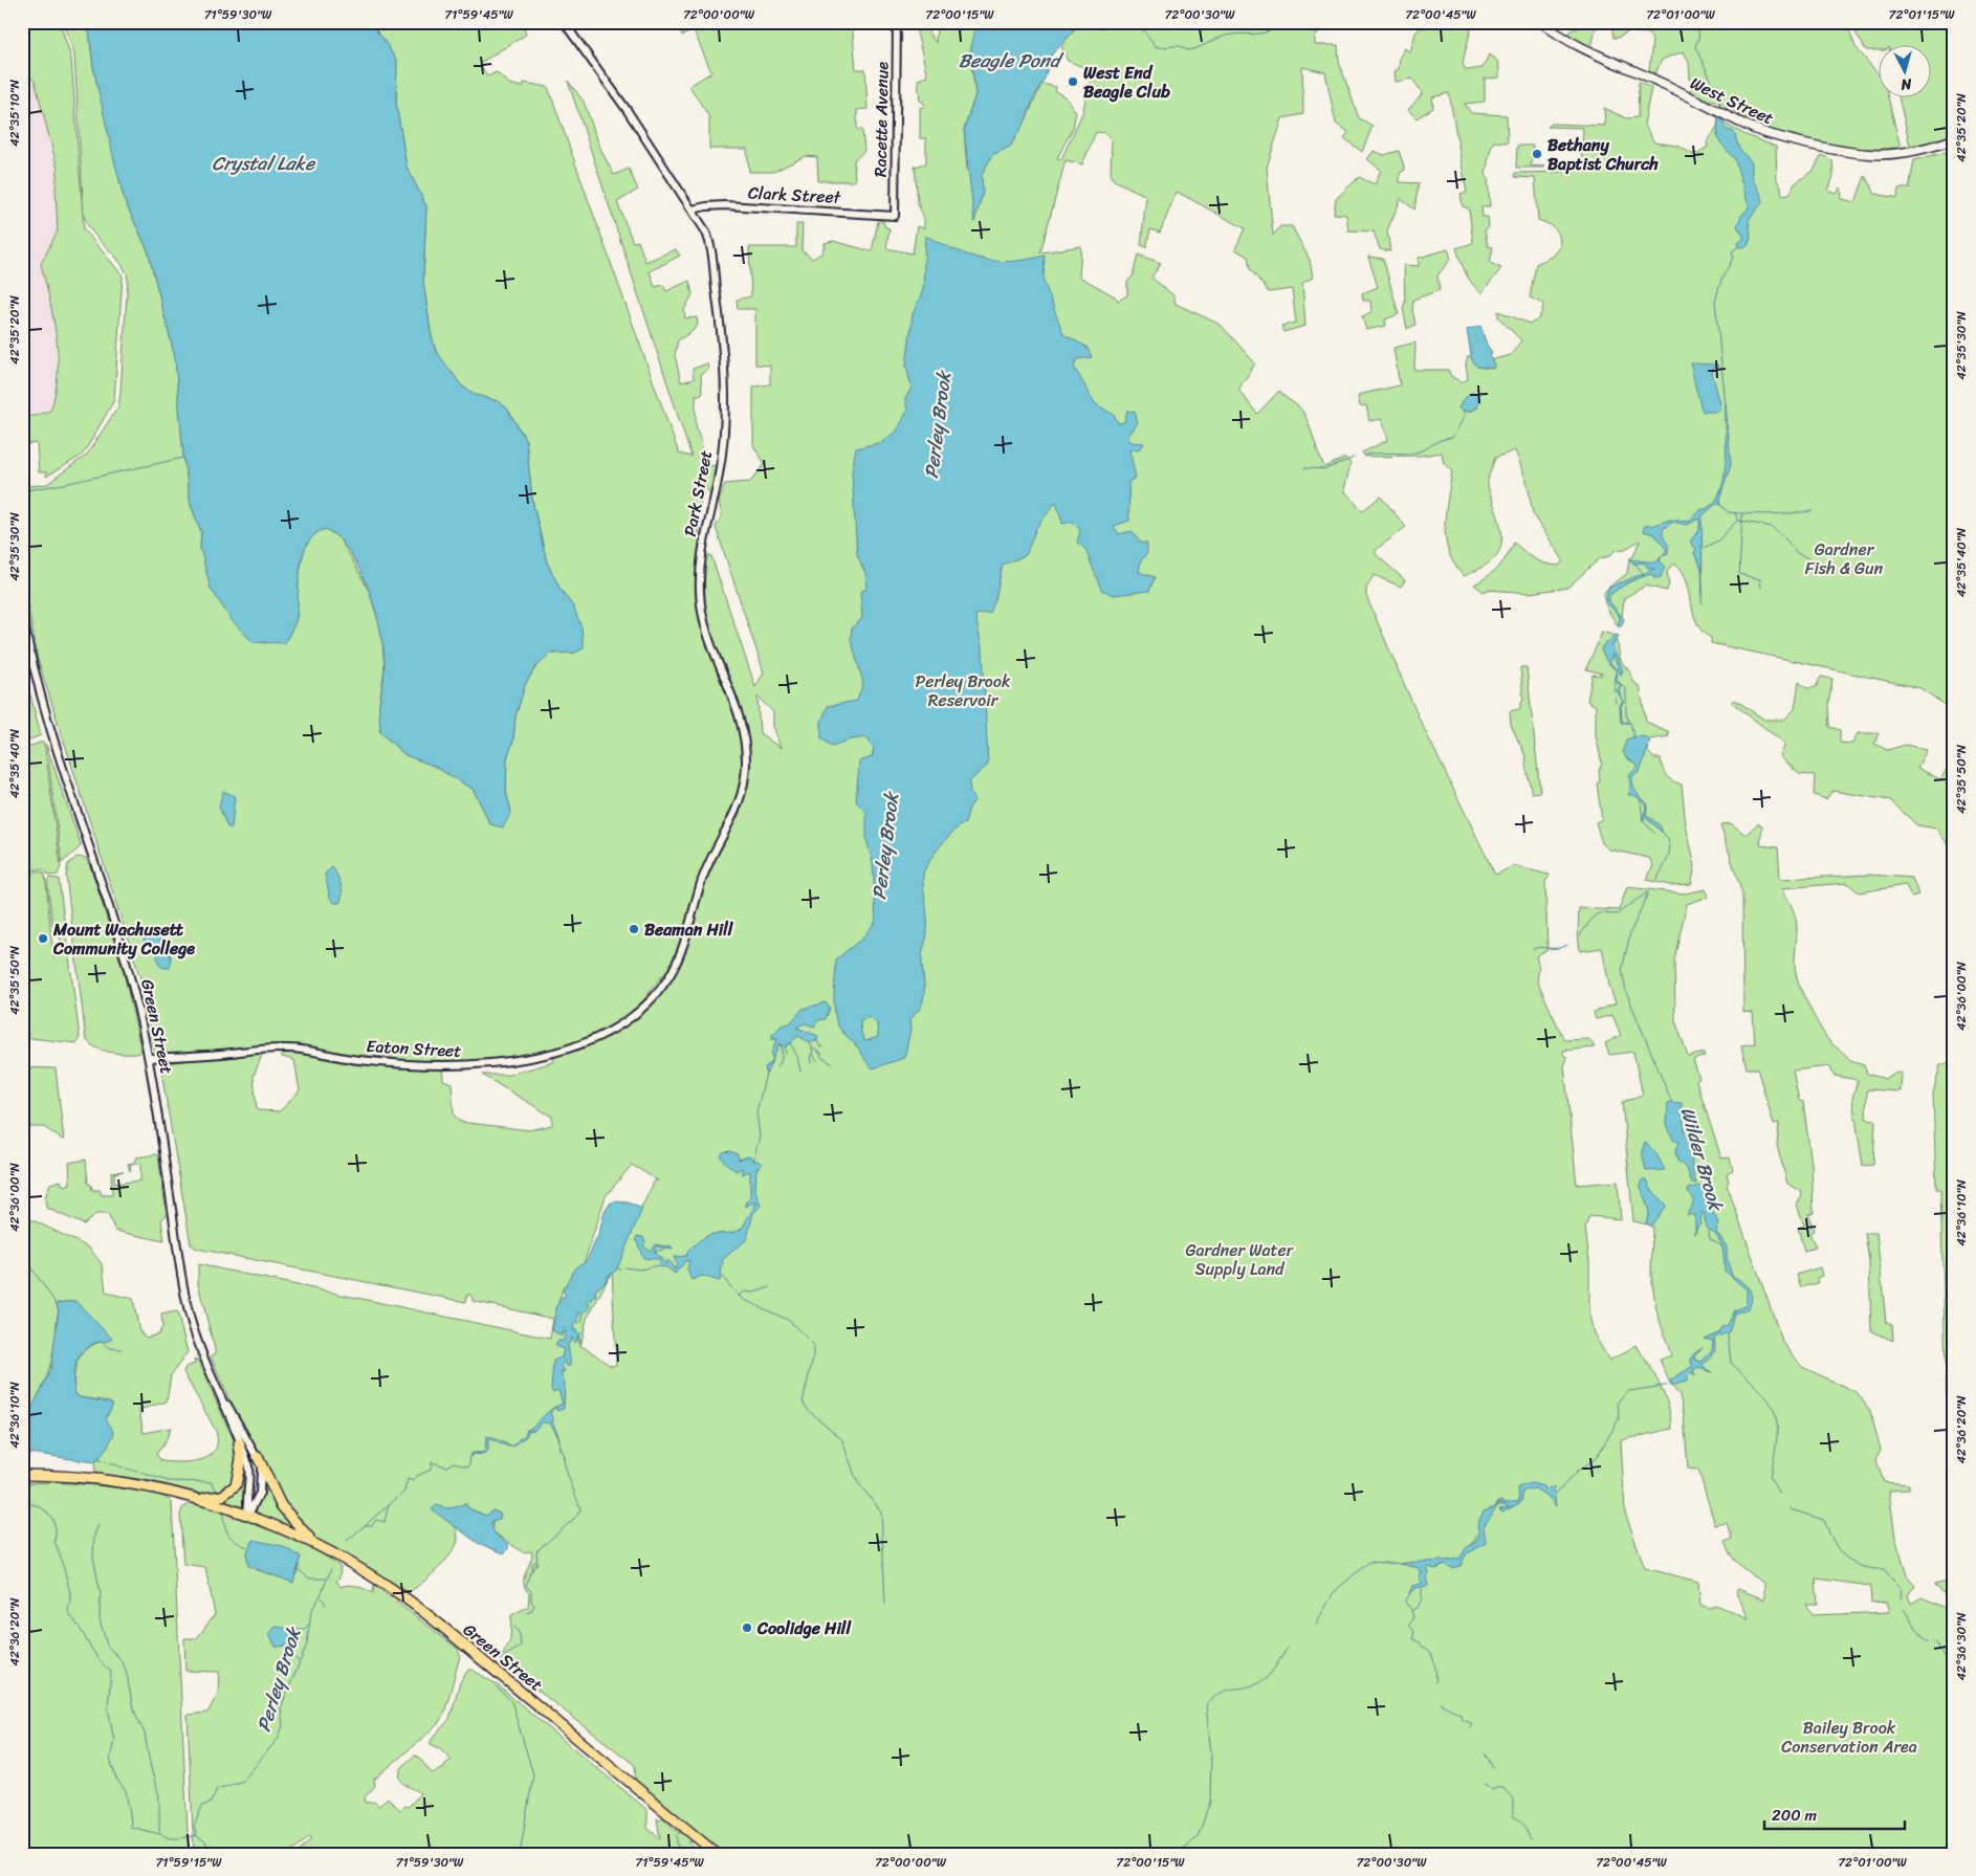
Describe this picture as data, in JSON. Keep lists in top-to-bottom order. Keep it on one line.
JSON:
{"streets":{"highway":["Green Street"],"main road":["West Street"],"street":["Racette Avenue","Clark Street","Park Street","Eaton Street"]},"crossings":[["Racette Avenue","Clark Street"],["Clark Street","Park Street"],["Park Street","Eaton Street"],["Green Street","Eaton Street"]],"water":["Beagle Pond","Crystal Lake","Perley Brook","Wilder Brook"],"parks":["Gardner Fish & Gun","Perley Brook Reservoir","Gardner Water Supply Land","Bailey Brook Conservation Area"],"places":["West End Beagle Club","Bethany Baptist Church","Beaman Hill","Mount Wachusett Community College","Coolidge Hill"],"scale_bar":"200 m","north":"bottom","coordinates":["71°59'30\"W","71°59'45\"W","72°00'00\"W","72°00'15\"W","72°00'30\"W","72°00'45\"W","72°01'00\"W","72°01'15\"W","42°35'10\"N","42°35'20\"N","42°35'30\"N","42°35'40\"N","42°35'50\"N","42°36'00\"N","42°36'10\"N","42°36'20\"N","42°36'30\"N","71°59'15\"W"]}
